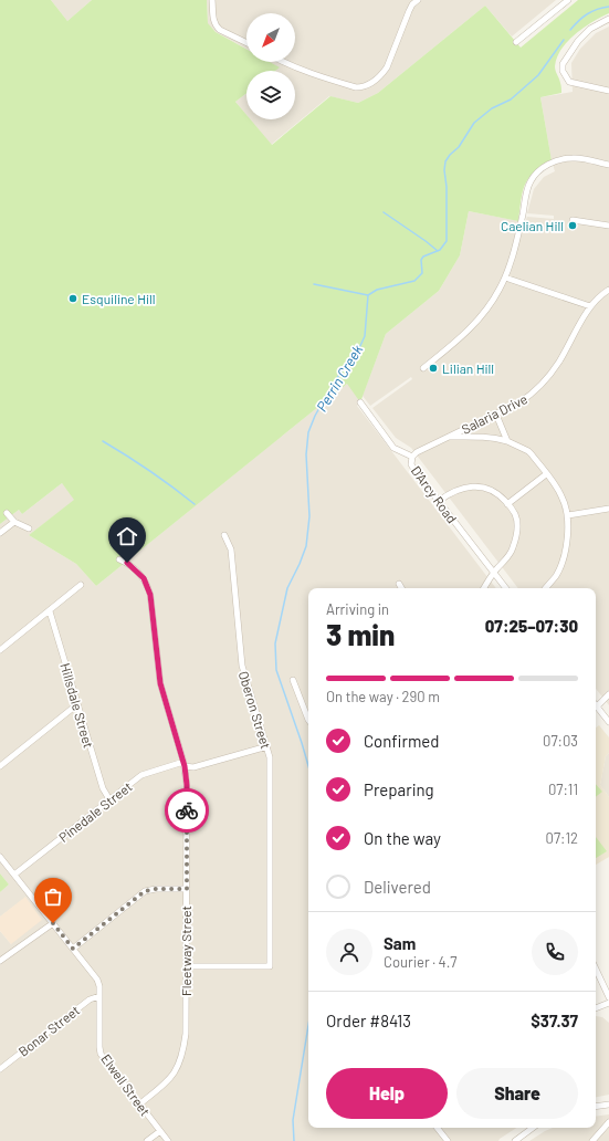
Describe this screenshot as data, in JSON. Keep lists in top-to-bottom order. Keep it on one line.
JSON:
{"streets":{"street":["Salaria Drive","D'Arcy Road","Hillsdale Street","Oberon Street","Pinedale Street","Fleetway Street","Bonar Street","Elwell Street"]},"crossings":[["Salaria Drive","D'Arcy Road"],["Hillsdale Street","Pinedale Street"],["Oberon Street","Pinedale Street"],["Oberon Street","Fleetway Street"],["Pinedale Street","Fleetway Street"],["Pinedale Street","Elwell Street"],["Fleetway Street","Elwell Street"],["Bonar Street","Elwell Street"]],"water":["Perrin Creek"],"places":["Caelian Hill","Esquiline Hill","Lilian Hill"],"north":"bottom left","page":{"heading":["3 min","Arriving in","07:25–07:30"],"panel":["Sam","Courier · 4.7","Order #8413","$37.37"],"bar":"On the way · 290 m","list":[["Confirmed","07:03"],["Preparing","07:11"],["On the way","07:12"],"Delivered"],"buttons":["Help","Share"]}}
